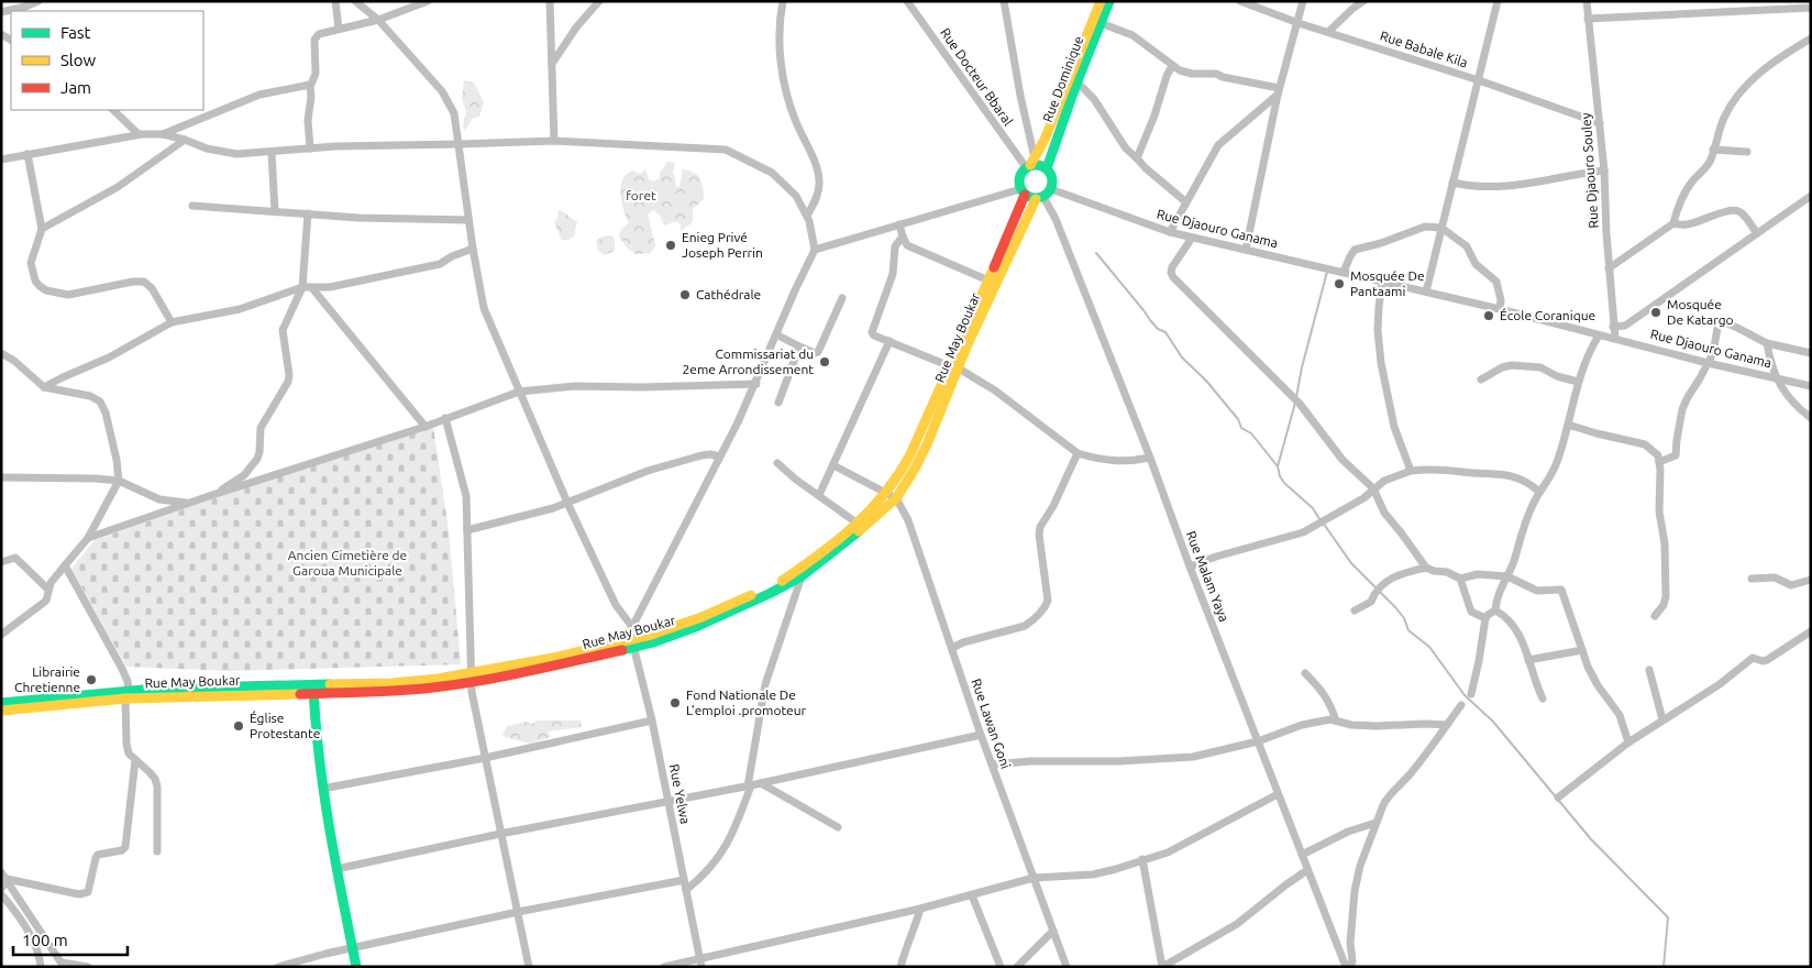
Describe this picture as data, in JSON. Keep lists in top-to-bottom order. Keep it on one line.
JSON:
{"streets":{"main road":["Rue Dominique","Rue May Boukar"],"street":["Rue Babale Kila","Rue Docteur Bbaral","Rue Djaouro Souley","Rue Djaouro Ganama","Rue Malam Yaya","Rue Lawan Goni","Rue Yelwa"]},"crossings":[["Rue Babale Kila","Rue Djaouro Souley"],["Rue Docteur Bbaral","Rue Dominique"],["Rue Docteur Bbaral","Rue Djaouro Ganama"],["Rue Docteur Bbaral","Rue May Boukar"],["Rue Docteur Bbaral","Rue Malam Yaya"],["Rue Dominique","Rue Djaouro Ganama"],["Rue Dominique","Rue May Boukar"],["Rue Dominique","Rue Malam Yaya"],["Rue Djaouro Souley","Rue Djaouro Ganama"],["Rue Djaouro Ganama","Rue May Boukar"],["Rue Djaouro Ganama","Rue Malam Yaya"],["Rue May Boukar","Rue Malam Yaya"],["Rue May Boukar","Rue Lawan Goni"],["Rue May Boukar","Rue Yelwa"]],"parks":["foret","Ancien Cimetière de Garoua Municipale"],"places":["Enieg Privé Joseph Perrin","Mosquée De Pantaami","Cathédrale","Mosquée De Katargo","École Coranique","Commissariat du 2eme Arrondissement","Librairie Chretienne","Fond Nationale De L'emploi .promoteur","Église Protestante"],"legend":["Fast","Slow","Jam"],"scale_bar":"100 m"}
